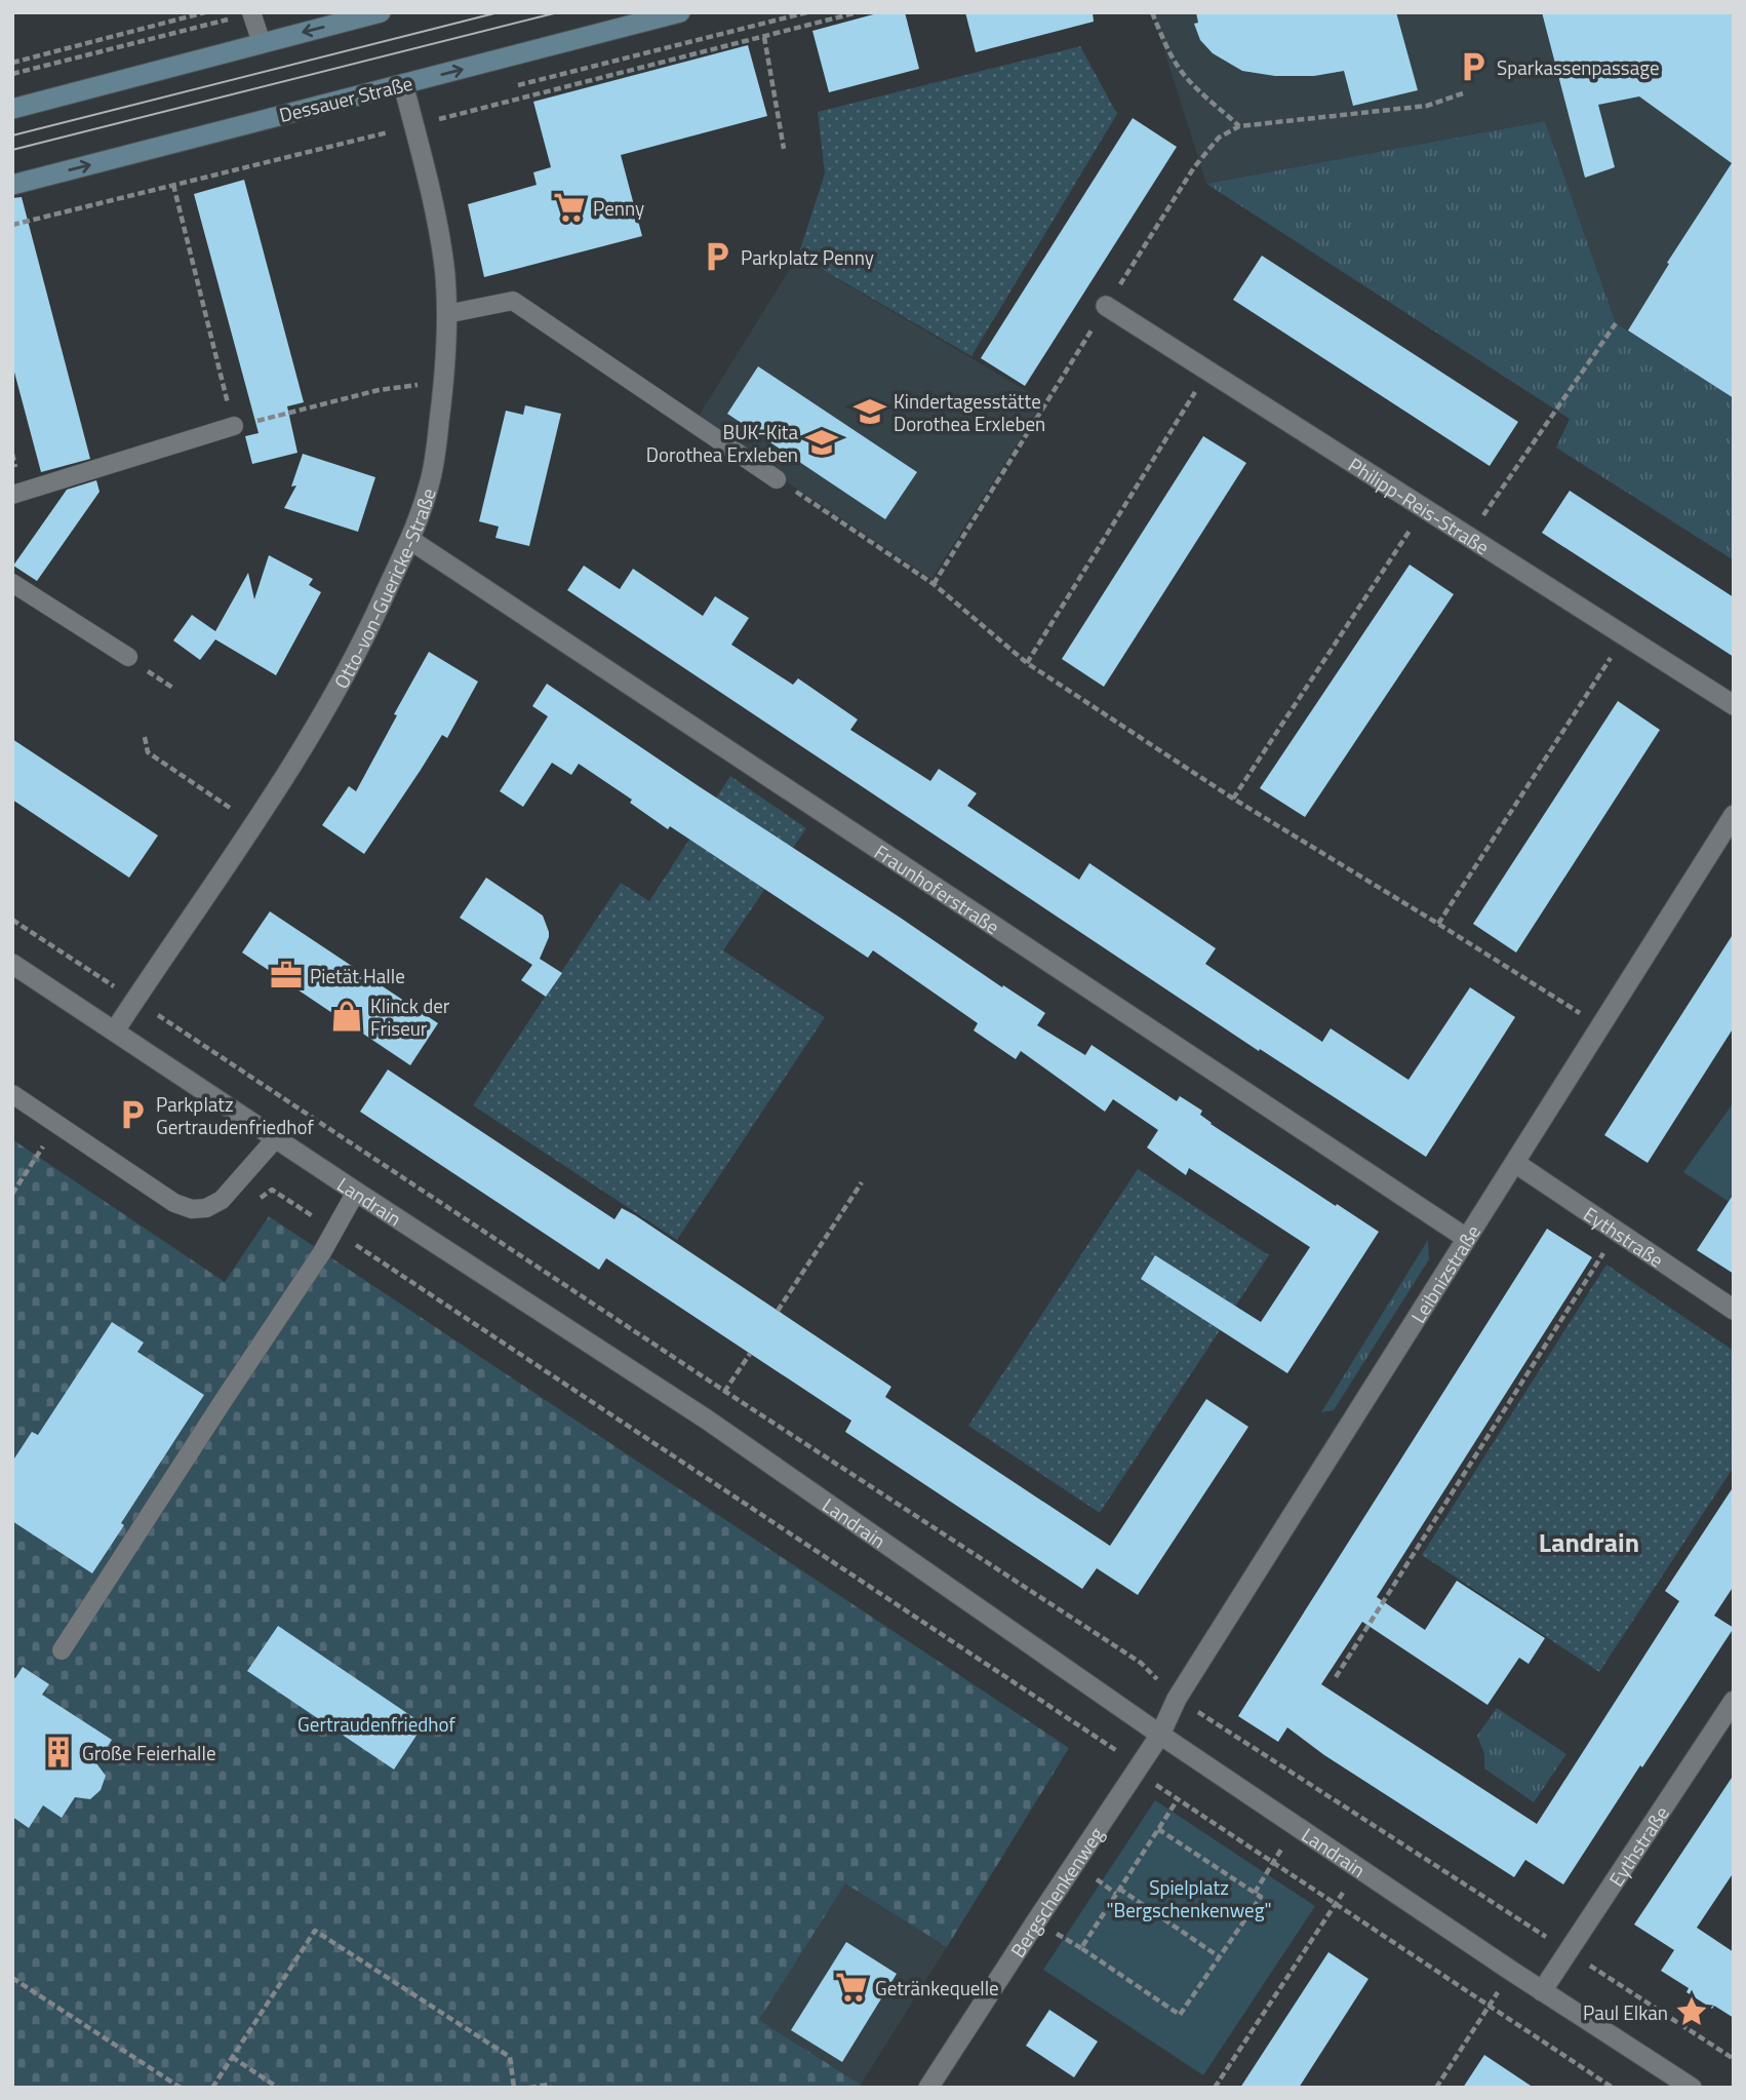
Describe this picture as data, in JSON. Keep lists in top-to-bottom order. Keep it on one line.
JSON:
{"streets":{"main road":["Dessauer Straße"],"street":["Philipp-Reis-Straße","Otto-von-Guericke-Straße","Fraunhoferstraße","Landrain","Eythstraße","Leibnizstraße","Bergschenkenweg"]},"crossings":[["Dessauer Straße","Otto-von-Guericke-Straße"],["Otto-von-Guericke-Straße","Fraunhoferstraße"],["Otto-von-Guericke-Straße","Landrain"],["Fraunhoferstraße","Leibnizstraße"],["Landrain","Eythstraße"],["Landrain","Leibnizstraße"],["Landrain","Bergschenkenweg"],["Eythstraße","Leibnizstraße"],["Leibnizstraße","Bergschenkenweg"]],"districts":["Landrain"],"parks":["Gertraudenfriedhof","Spielplatz \"Bergschenkenweg\""],"places":{"parking":["Sparkassenpassage","Parkplatz Penny","Parkplatz Gertraudenfriedhof"],"supermarket":["Penny","Getränkequelle"],"school or university":["Kindertagesstätte Dorothea Erxleben","BUK-Kita Dorothea Erxleben"],"office":["Pietät Halle"],"shop":["Klinck der Friseur"],"building":["Große Feierhalle"],"place":["Paul Elkan"]}}
